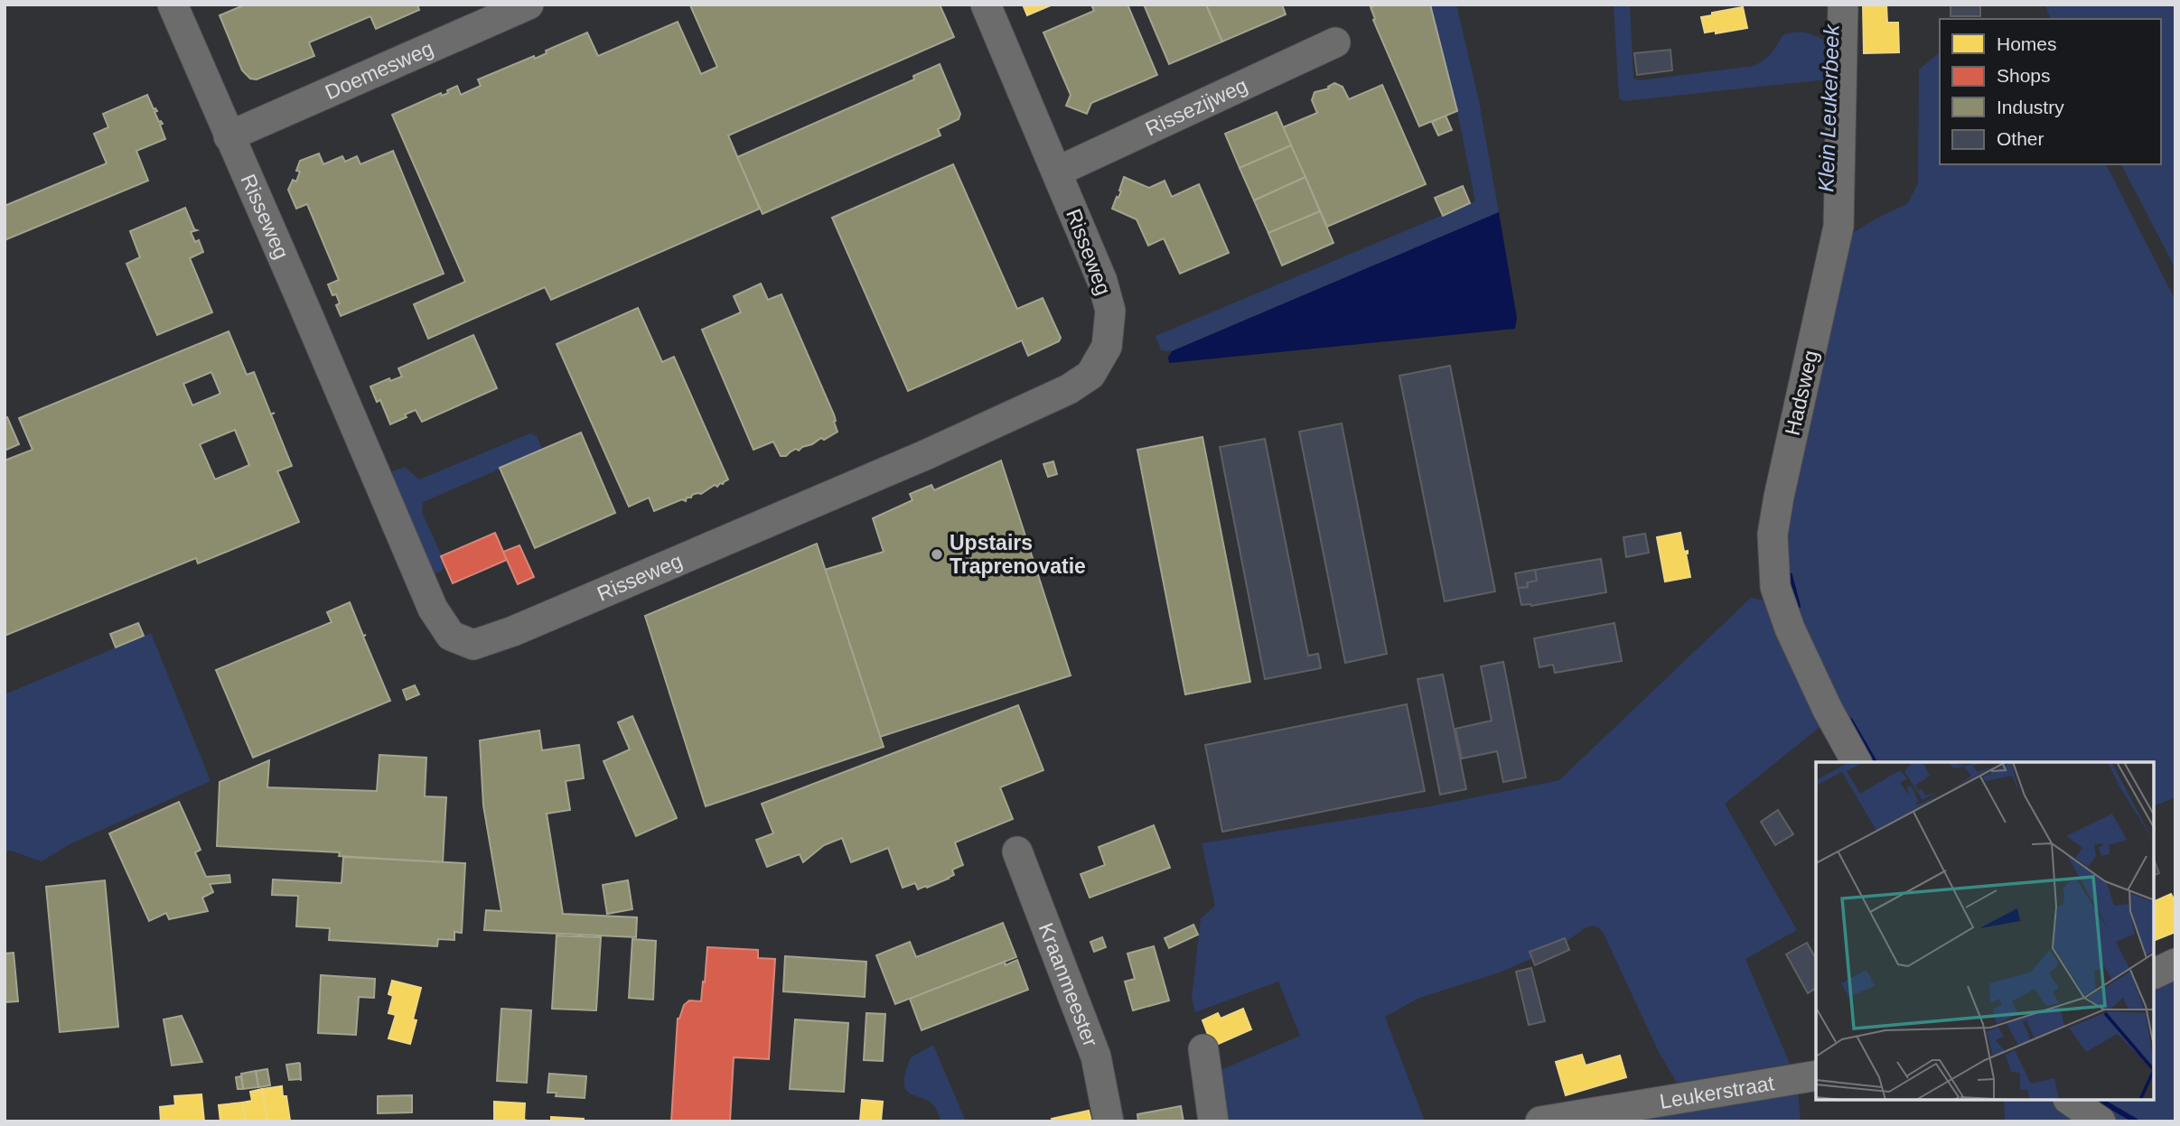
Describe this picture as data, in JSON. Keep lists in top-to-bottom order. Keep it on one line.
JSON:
{"streets":{"street":["Doemesweg","Rissezijweg","Risseweg","Hadsweg","Kraanmeester","Leukerstraat"]},"crossings":[["Doemesweg","Risseweg"],["Rissezijweg","Risseweg"]],"water":["Klein Leukerbeek"],"places":["Upstairs Traprenovatie"],"legend":["Homes","Shops","Industry","Other"]}
